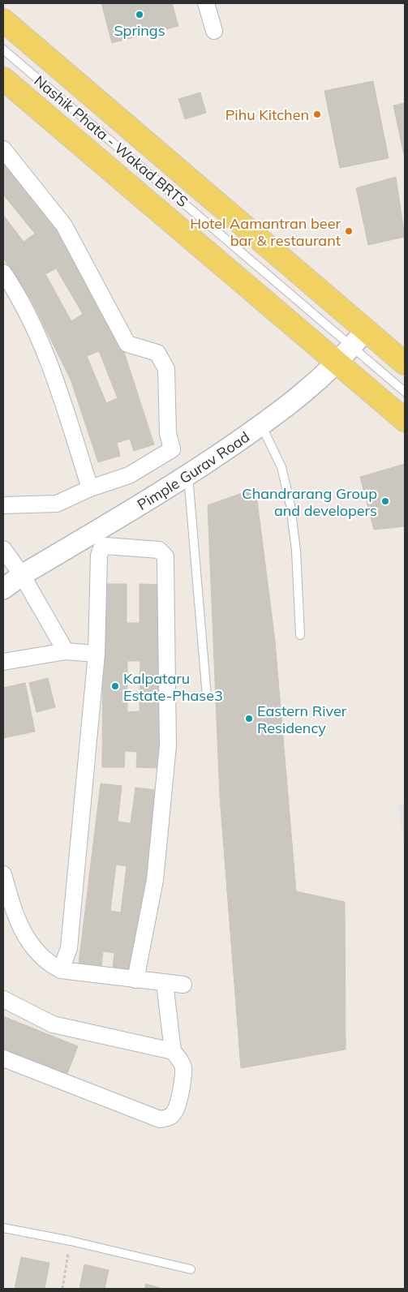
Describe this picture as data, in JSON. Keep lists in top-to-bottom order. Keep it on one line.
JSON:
{"streets":{"street":["Pimple Gurav Road"],"lane":["Nashik Phata - Wakad BRTS"]},"crossings":[["Nashik Phata - Wakad BRTS","Pimple Gurav Road"]],"places":["Springs","Pihu Kitchen","Hotel Aamantran beer bar & restaurant","Chandrarang Group and developers","Kalpataru Estate-Phase3","Eastern River Residency"]}
